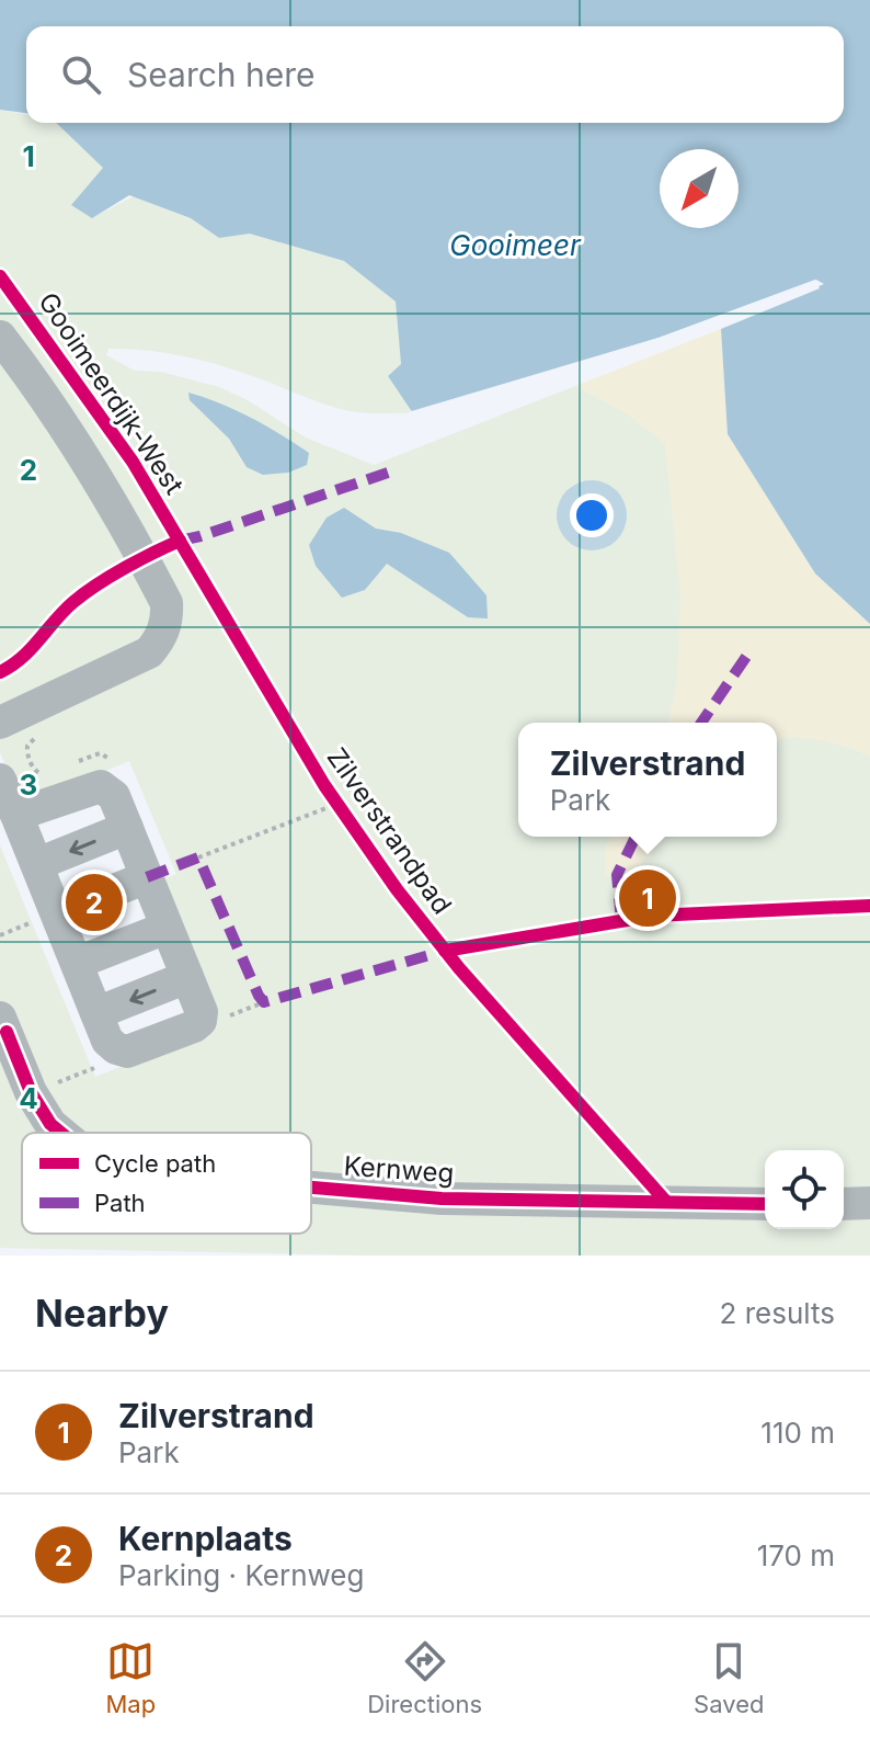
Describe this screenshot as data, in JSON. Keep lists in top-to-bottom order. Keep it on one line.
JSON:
{"streets":{"street":["Kernweg"],"path":["Zilverstrandpad"],"cycle path":["Gooimeerdijk-West"]},"water":["Gooimeer"],"legend":["Cycle path","Path"],"north":"bottom left","page":{"search":"Search here","popup":["Zilverstrand","Park"],"pins":["1","2"],"heading":["Nearby","2 results"],"list":[{"mark":"1","name":"Zilverstrand","note":"Park","value":"110 m"},{"mark":"2","name":"Kernplaats","note":"Parking · Kernweg","value":"170 m"}],"nav":["Map","Directions","Saved"]},"grid":{"rows":["1","2","3","4"]}}
